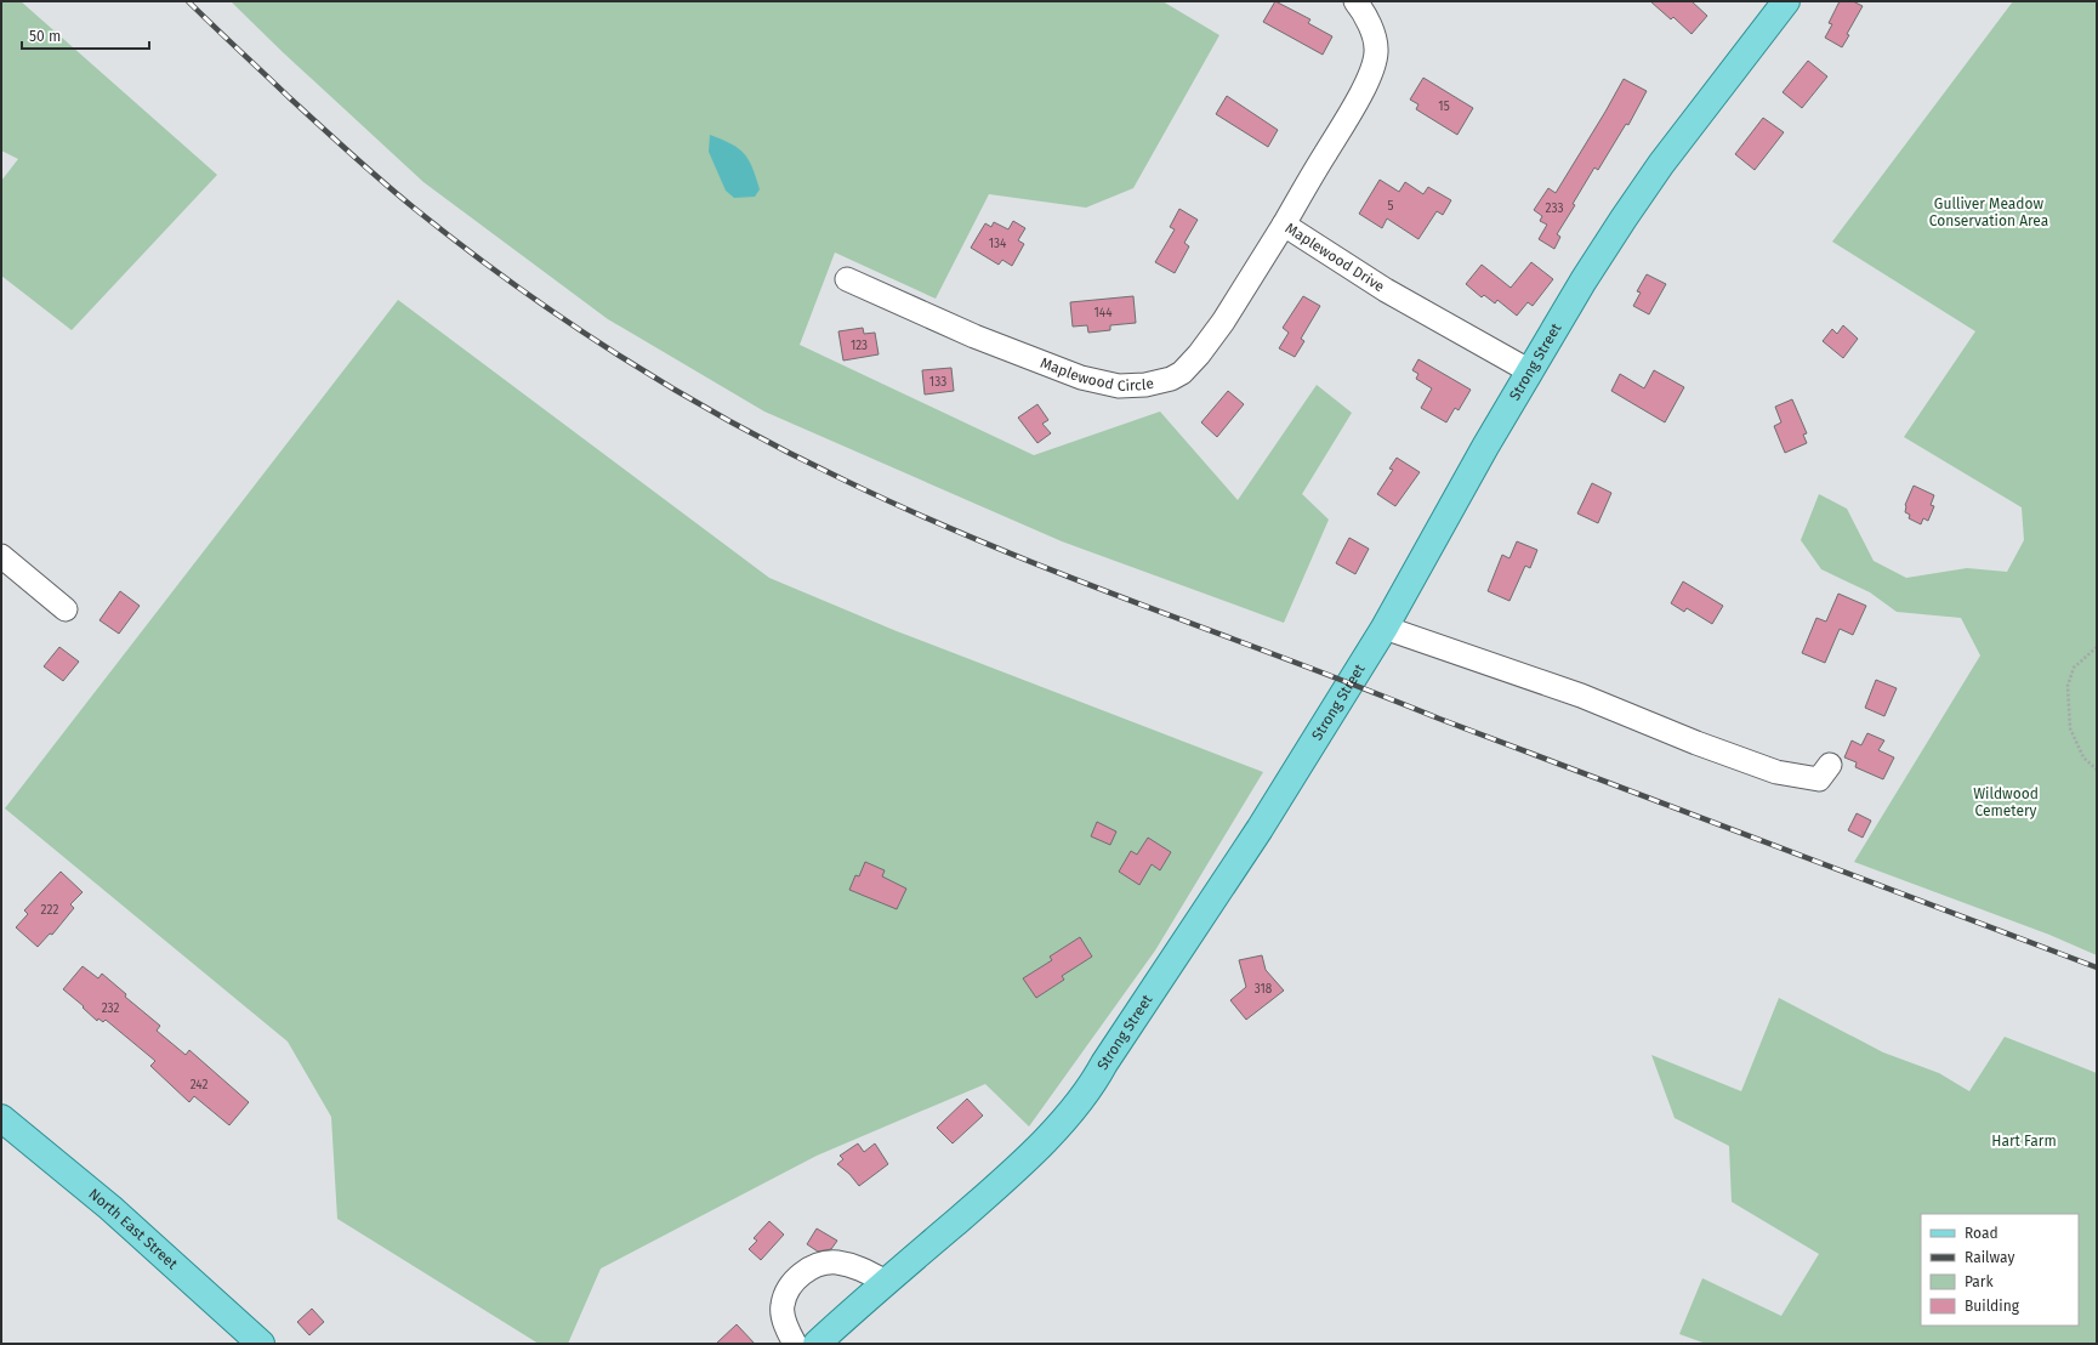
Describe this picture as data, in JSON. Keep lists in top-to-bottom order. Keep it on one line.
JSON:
{"streets":{"main road":["Strong Street","North East Street"],"street":["Maplewood Drive","Maplewood Circle"]},"crossings":[["Maplewood Drive","Strong Street"],["Maplewood Drive","Maplewood Circle"]],"parks":["Gulliver Meadow Conservation Area","Wildwood Cemetery","Hart Farm"],"house_numbers":["15","5","233","134","144","123","133","222","318","232","242"],"legend":["Road","Railway","Park","Building"],"scale_bar":"50 m"}
